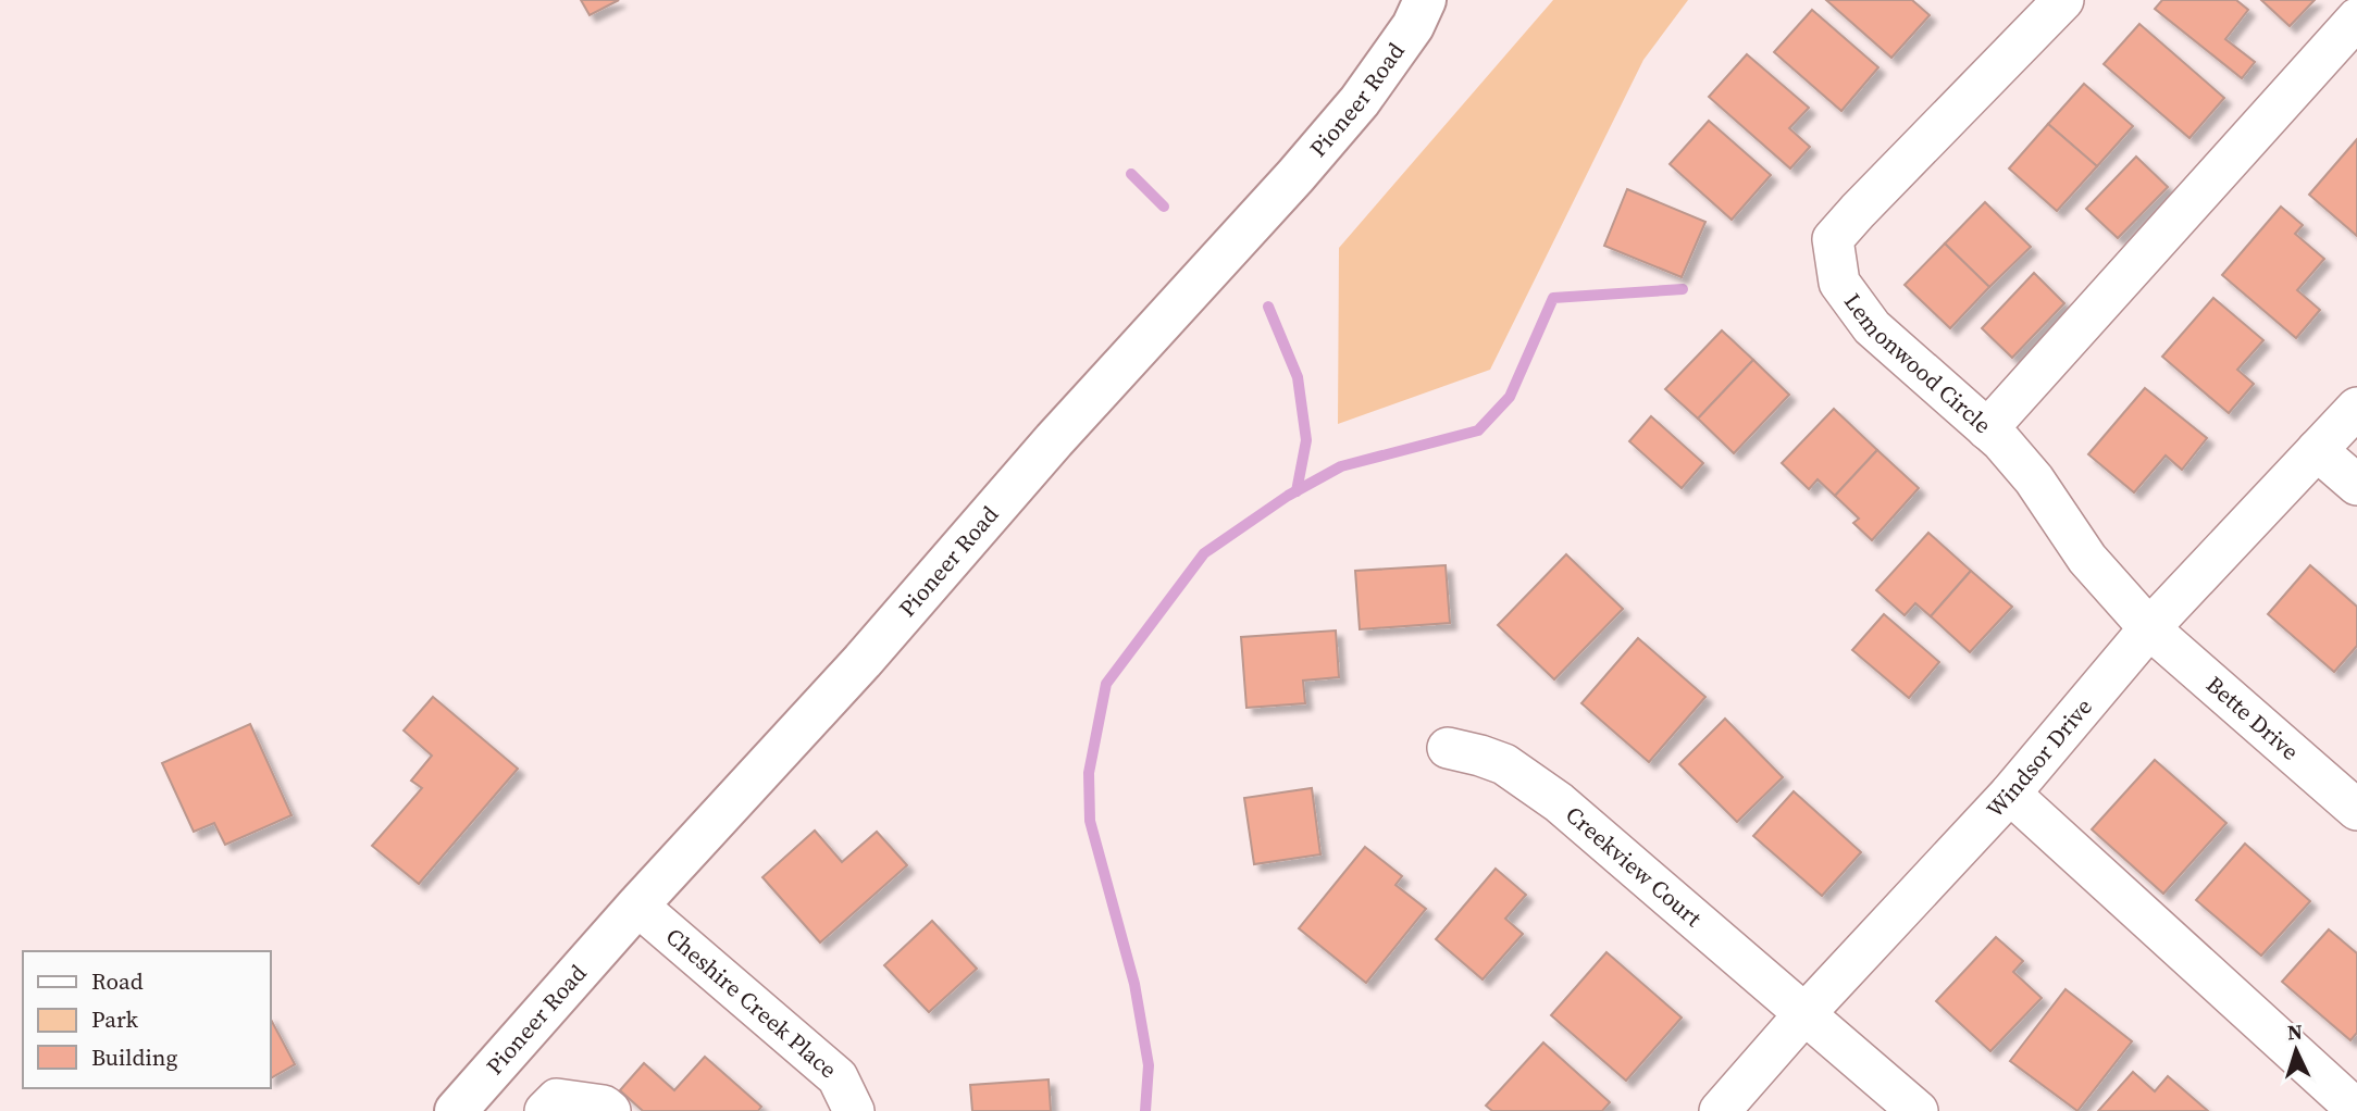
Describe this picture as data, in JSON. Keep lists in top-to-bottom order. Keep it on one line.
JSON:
{"streets":{"main road":["Pioneer Road"],"street":["Lemonwood Circle","Bette Drive","Windsor Drive","Creekview Court","Cheshire Creek Place"]},"crossings":[["Pioneer Road","Cheshire Creek Place"],["Lemonwood Circle","Bette Drive"],["Lemonwood Circle","Windsor Drive"],["Bette Drive","Windsor Drive"],["Windsor Drive","Creekview Court"]],"legend":["Road","Park","Building"],"north":"top"}
